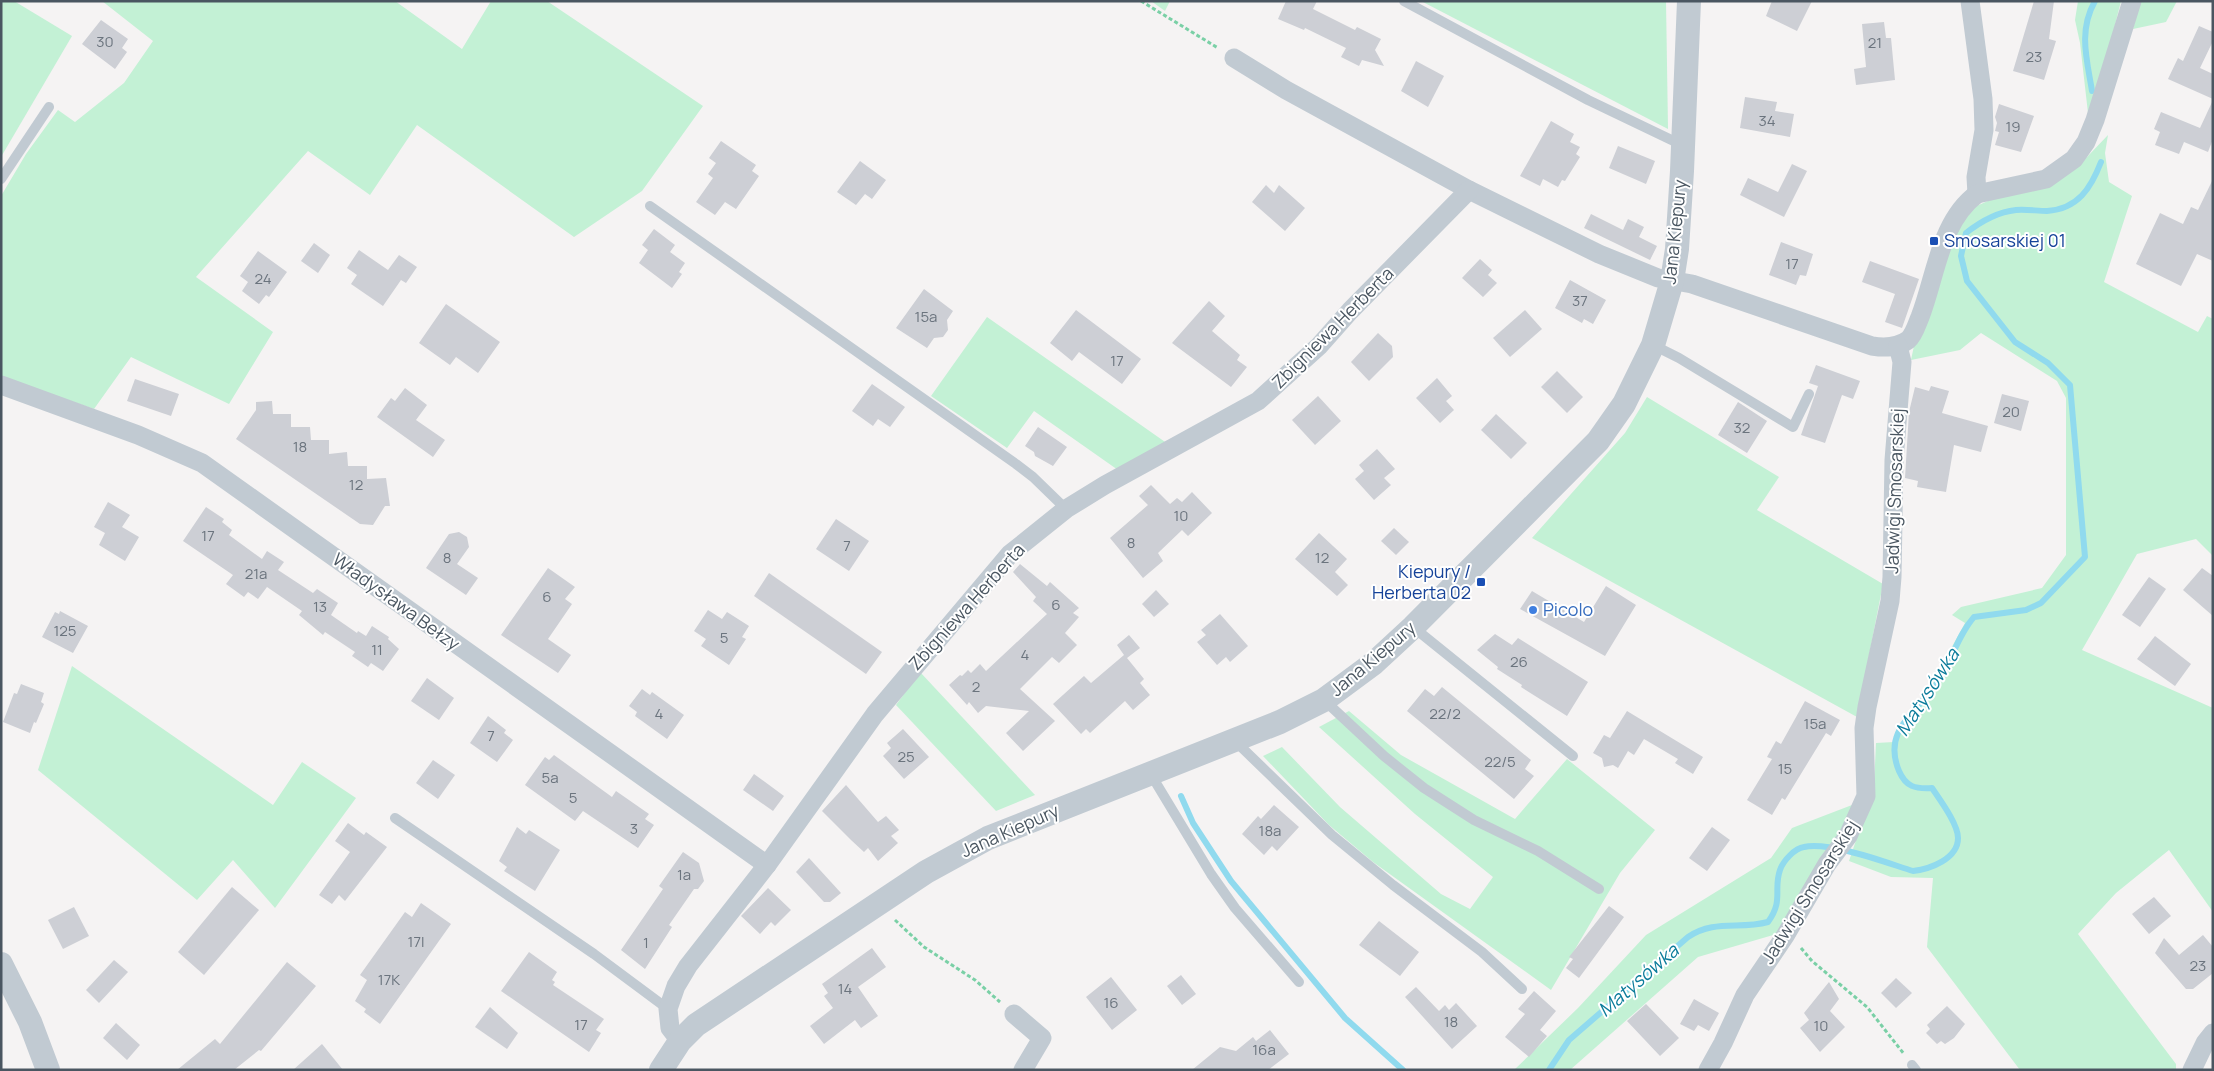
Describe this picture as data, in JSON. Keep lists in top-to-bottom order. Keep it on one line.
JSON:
{"streets":{"street":["Jana Kiepury","Zbigniewa Herberta","Jadwigi Smosarskiej","Władysława Bełzy"]},"crossings":[["Zbigniewa Herberta","Władysława Bełzy"]],"water":["Matysówka"],"places":{"transit":["Smosarskiej 01","Kiepury / Herberta 02"],"other":["Picolo"]},"house_numbers":["30","21","23","34","19","17","24","37","15a","17","20","32","18","12","10","17","8","7","8","12","21a","6","6","13","125","5","11","4","26","2","4","22/2","15a","7","25","22/5","15","5a","5","3","18a","1a","17I","1","23","17K","14","16","18","17","10","16a"]}
